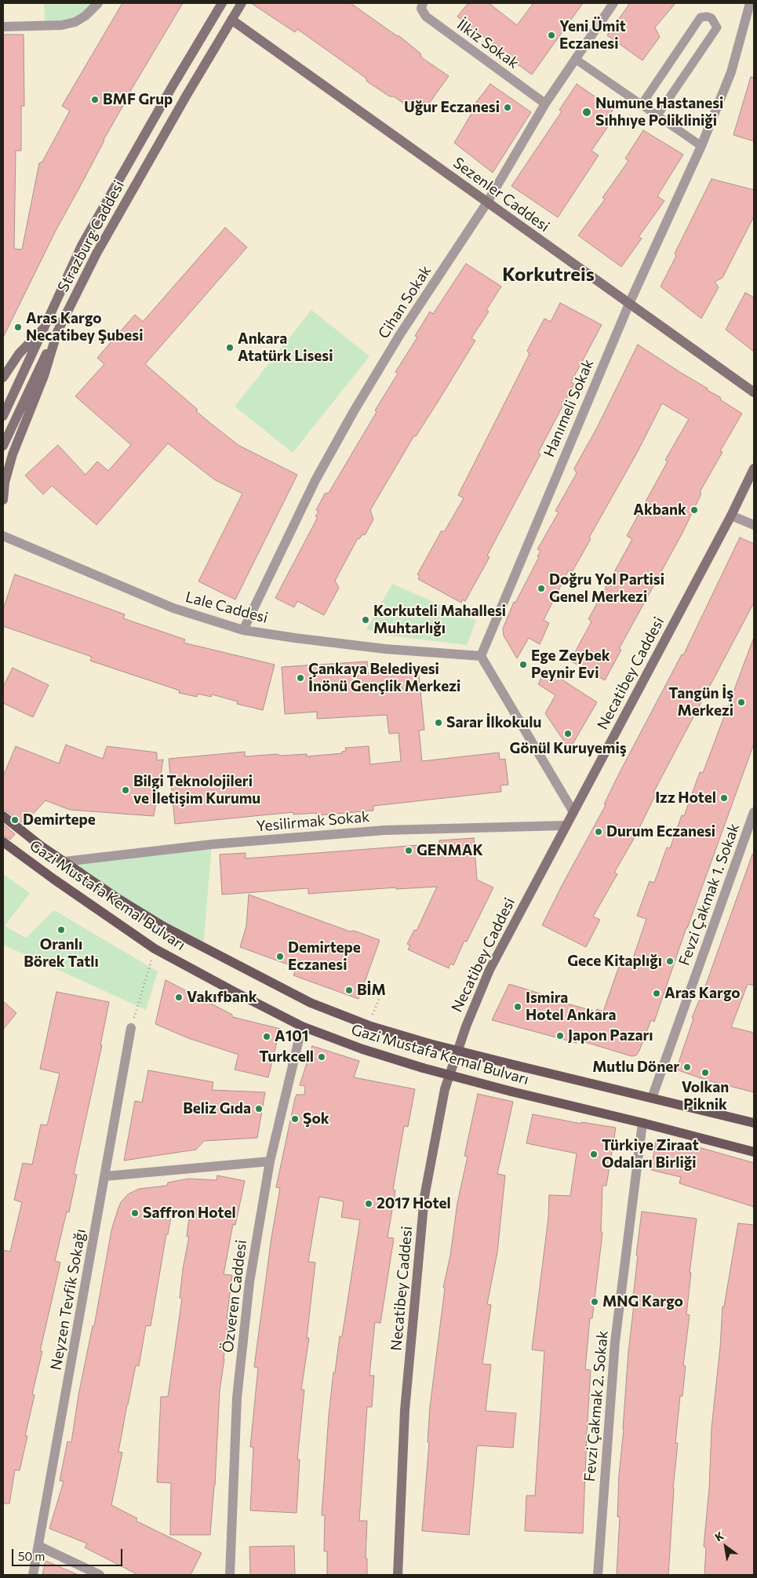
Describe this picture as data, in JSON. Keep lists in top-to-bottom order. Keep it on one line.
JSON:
{"streets":{"main road":["Sezenler Caddesi","Strazburg Caddesi","Necatibey Caddesi","Gazi Mustafa Kemal Bulvarı"],"street":["İlkiz Sokak","Cihan Sokak","Hanımeli Sokak","Lale Caddesi","Yesilirmak Sokak","Fevzi Çakmak 1. Sokak","Özveren Caddesi","Neyzen Tevfik Sokağı","Fevzi Çakmak 2. Sokak"]},"crossings":[["İlkiz Sokak","Cihan Sokak"],["Sezenler Caddesi","Strazburg Caddesi"],["Sezenler Caddesi","Cihan Sokak"],["Sezenler Caddesi","Hanımeli Sokak"],["Cihan Sokak","Lale Caddesi"],["Hanımeli Sokak","Lale Caddesi"],["Necatibey Caddesi","Yesilirmak Sokak"],["Yesilirmak Sokak","Gazi Mustafa Kemal Bulvarı"],["Fevzi Çakmak 1. Sokak","Gazi Mustafa Kemal Bulvarı"],["Gazi Mustafa Kemal Bulvarı","Özveren Caddesi"],["Gazi Mustafa Kemal Bulvarı","Fevzi Çakmak 2. Sokak"]],"districts":["Korkutreis"],"places":["Yeni Ümit Eczanesi","BMF Grup","Uğur Eczanesi","Numune Hastanesi Sıhhıye Polikliniği","Aras Kargo Necatibey Şubesi","Ankara Atatürk Lisesi","Akbank","Doğru Yol Partisi Genel Merkezi","Korkuteli Mahallesi Muhtarlığı","Ege Zeybek Peynir Evi","Çankaya Belediyesi İnönü Gençlik Merkezi","Tangün İş Merkezi","Sarar İlkokulu","Gönül Kuruyemiş","Bilgi Teknolojileri ve İletişim Kurumu","Izz Hotel","Demirtepe","Durum Eczanesi","GENMAK","Oranlı Börek Tatlı","Demirtepe Eczanesi","Gece Kitaplığı","BİM","Aras Kargo","Vakıfbank","Ismira Hotel Ankara","Japon Pazarı","A101","Turkcell","Mutlu Döner","Volkan Piknik","Beliz Gıda","Şok","Türkiye Ziraat Odaları Birliği","2017 Hotel","Saffron Hotel","MNG Kargo"],"scale_bar":"50 m","north":"top left"}
